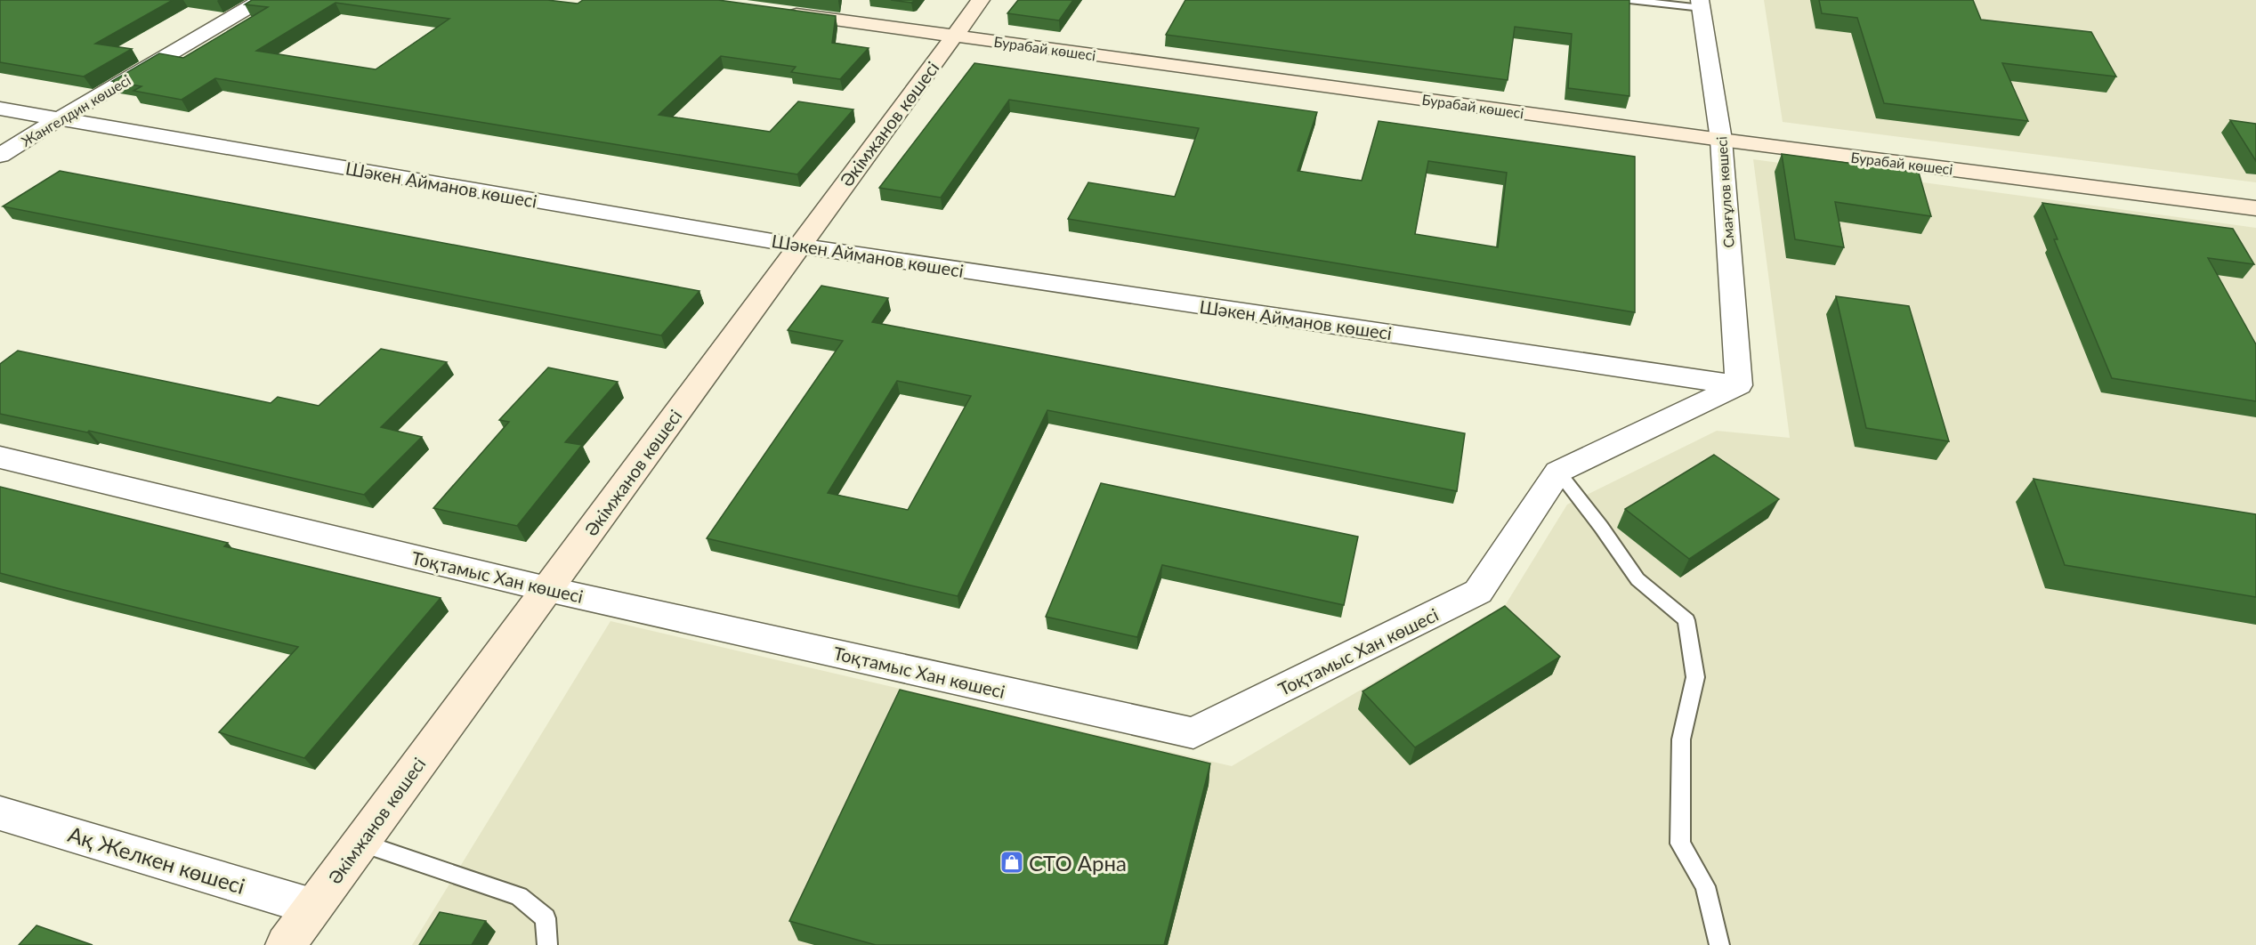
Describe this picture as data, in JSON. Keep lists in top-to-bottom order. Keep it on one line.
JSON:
{"streets":{"street":["Бурабай көшесі","Жангелдин көшесі","Әкімжанов көшесі","Шәкен Айманов көшесі","Смағұлов көшесі","Тоқтамыс Хан көшесі","Ақ Желкен көшесі"]},"crossings":[["Бурабай көшесі","Әкімжанов көшесі"],["Бурабай көшесі","Смағұлов көшесі"],["Жангелдин көшесі","Шәкен Айманов көшесі"],["Әкімжанов көшесі","Шәкен Айманов көшесі"],["Әкімжанов көшесі","Тоқтамыс Хан көшесі"],["Әкімжанов көшесі","Ақ Желкен көшесі"],["Шәкен Айманов көшесі","Смағұлов көшесі"]],"places":{"shop":["СТО Арна"]}}
